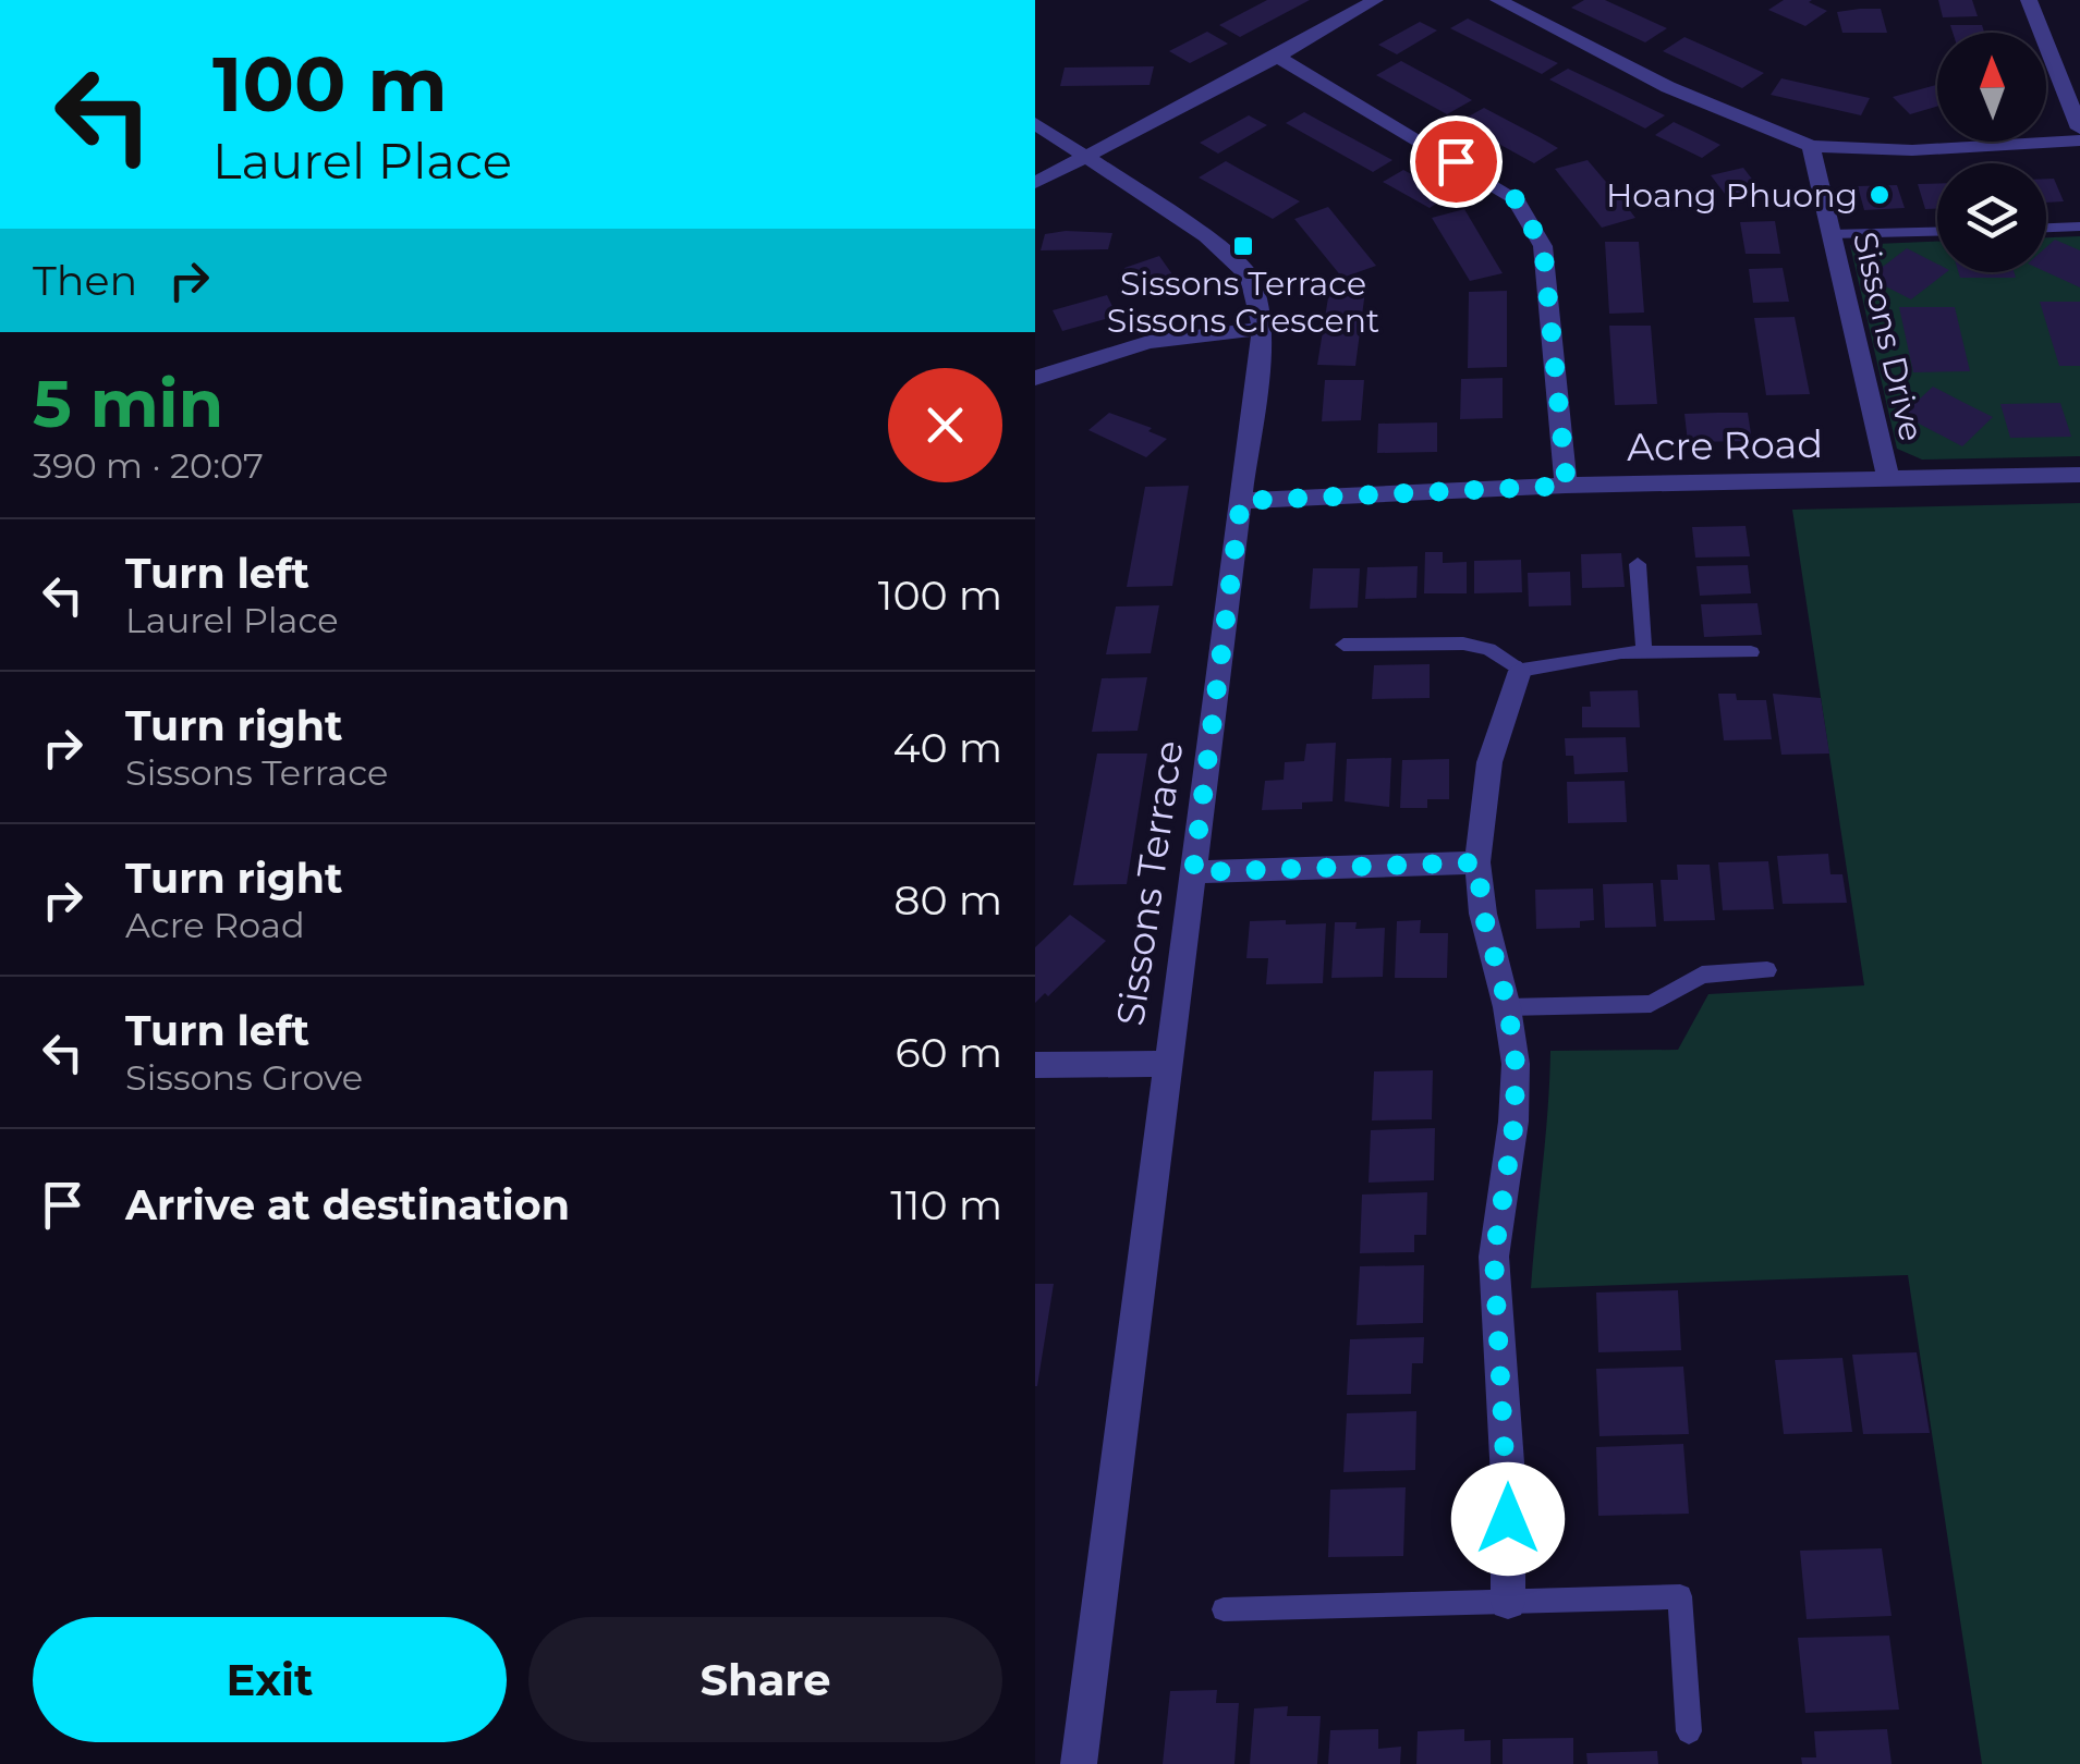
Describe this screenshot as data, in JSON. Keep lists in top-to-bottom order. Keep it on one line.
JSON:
{"streets":{"street":["Sissons Drive","Acre Road","Sissons Terrace"]},"crossings":[["Sissons Drive","Acre Road"],["Acre Road","Sissons Terrace"]],"places":{"other":["Hoang Phuong"],"transit":["Sissons Terrace Sissons Crescent"]},"north":"top","page":{"turn":["100 m","Laurel Place"],"then":"Then","heading":["5 min","390 m · 20:07"],"list":[{"name":"Turn left","note":"Laurel Place","value":"100 m"},{"name":"Turn right","note":"Sissons Terrace","value":"40 m"},{"name":"Turn right","note":"Acre Road","value":"80 m"},{"name":"Turn left","note":"Sissons Grove","value":"60 m"},{"name":"Arrive at destination","value":"110 m"}],"buttons":["Exit","Share"]}}
